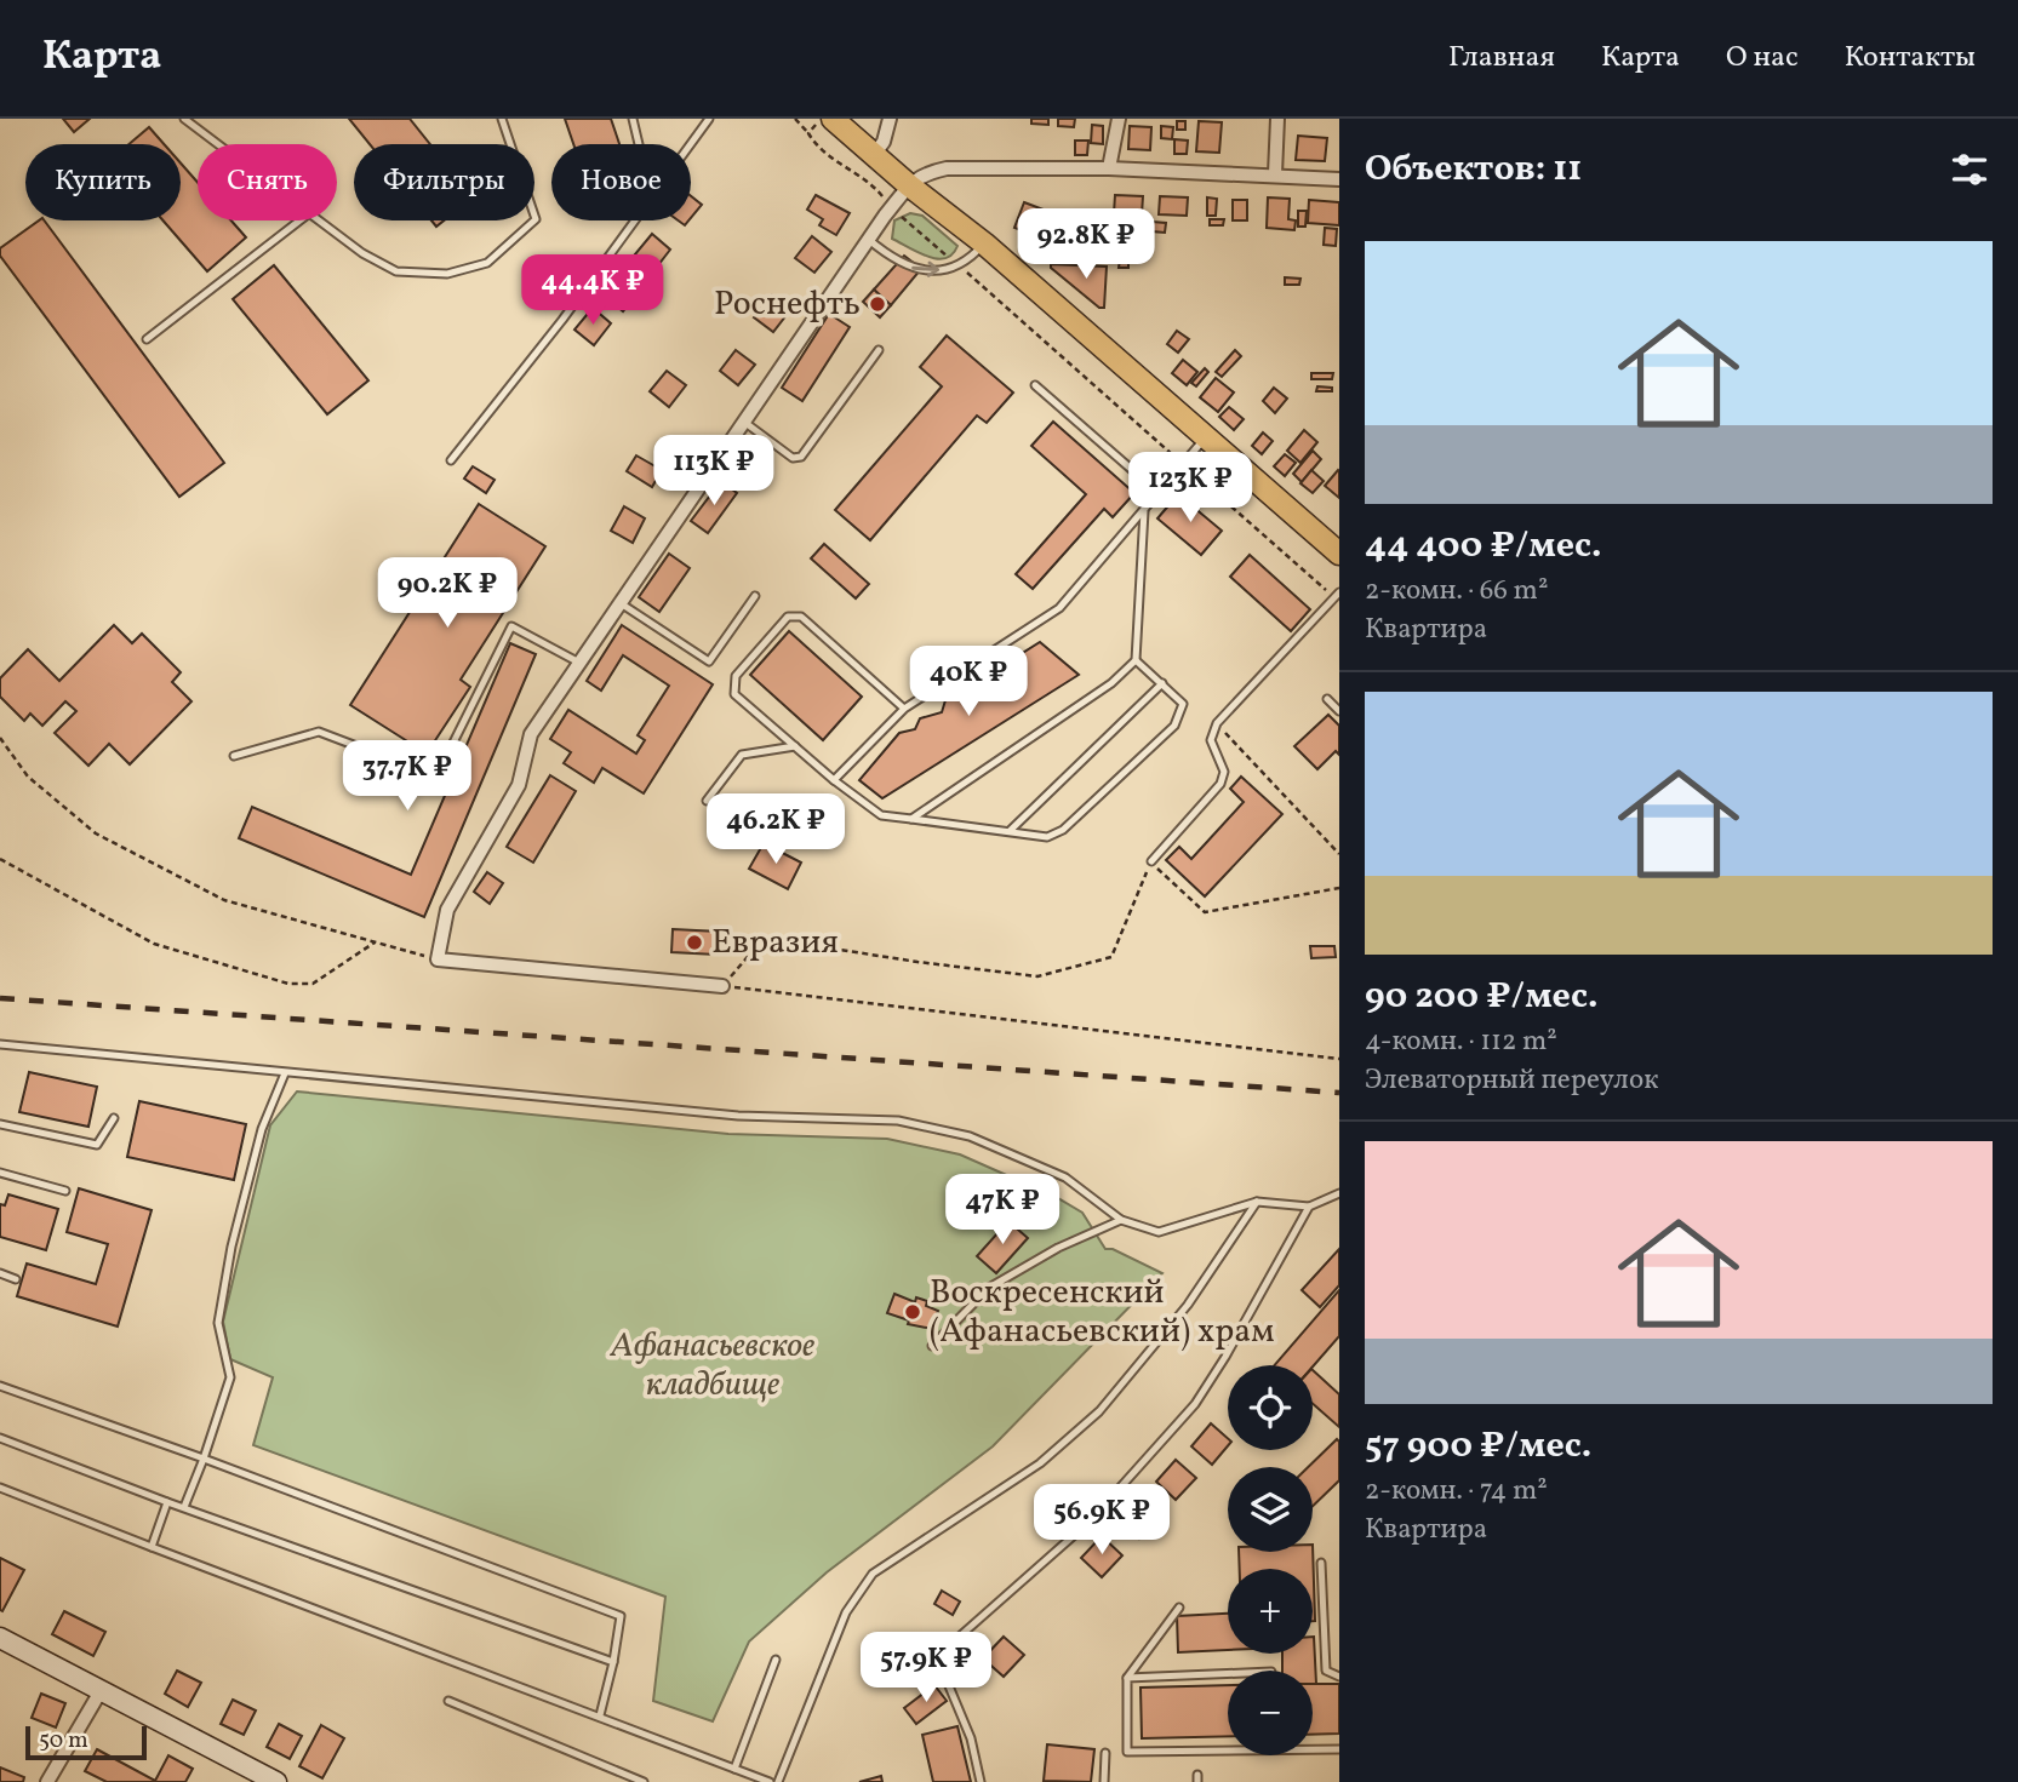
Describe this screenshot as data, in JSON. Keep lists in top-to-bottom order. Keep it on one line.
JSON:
{"parks":["Афанасьевское кладбище"],"places":["Роснефть","Евразия","Воскресенский (Афанасьевский) храм"],"scale_bar":"50 m","page":{"header":"Карта","nav":["Главная","Карта","О нас","Контакты"],"heading":"Объектов: 11","chip":["Купить","Снять","Фильтры","Новое"],"price":["92.8K ₽","44.4K ₽","113K ₽","123K ₽","90.2K ₽","40K ₽","37.7K ₽","46.2K ₽","47K ₽","56.9K ₽","57.9K ₽"],"list":[{"name":"44 400 ₽/мес.","note":"2-комн. · 66 m² · Квартира"},{"name":"90 200 ₽/мес.","note":"4-комн. · 112 m² · Элеваторный переулок"},{"name":"57 900 ₽/мес.","note":"2-комн. · 74 m² · Квартира"}],"map_buttons":["+","−"],"scale":"50 m"}}
